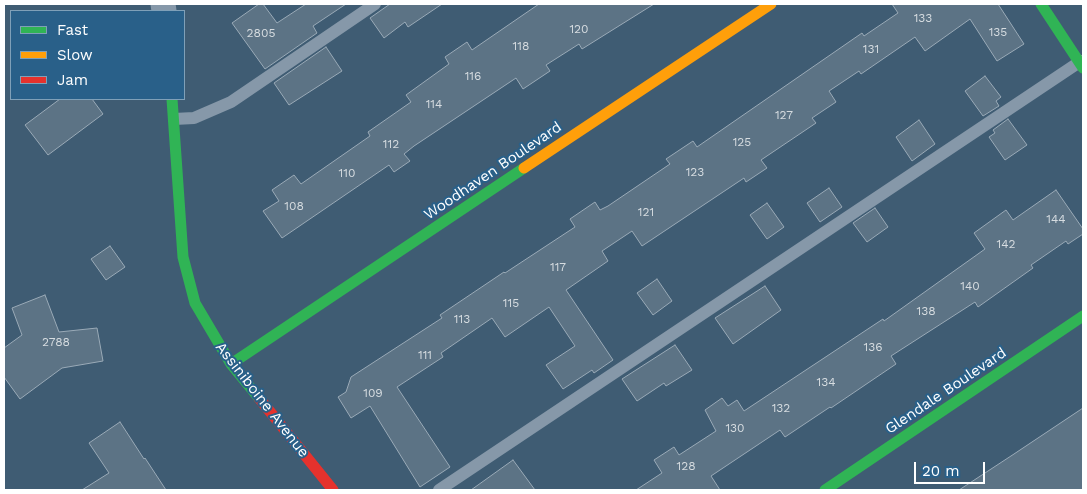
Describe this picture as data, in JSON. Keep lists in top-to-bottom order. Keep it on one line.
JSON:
{"streets":{"street":["Woodhaven Boulevard","Glendale Boulevard","Assiniboine Avenue"]},"crossings":[["Woodhaven Boulevard","Assiniboine Avenue"]],"house_numbers":["133","120","135","2805","118","131","116","114","127","125","112","123","110","108","121","144","142","117","140","115","138","113","2788","136","111","134","109","132","130","128"],"legend":["Fast","Slow","Jam"],"scale_bar":"20 m"}
